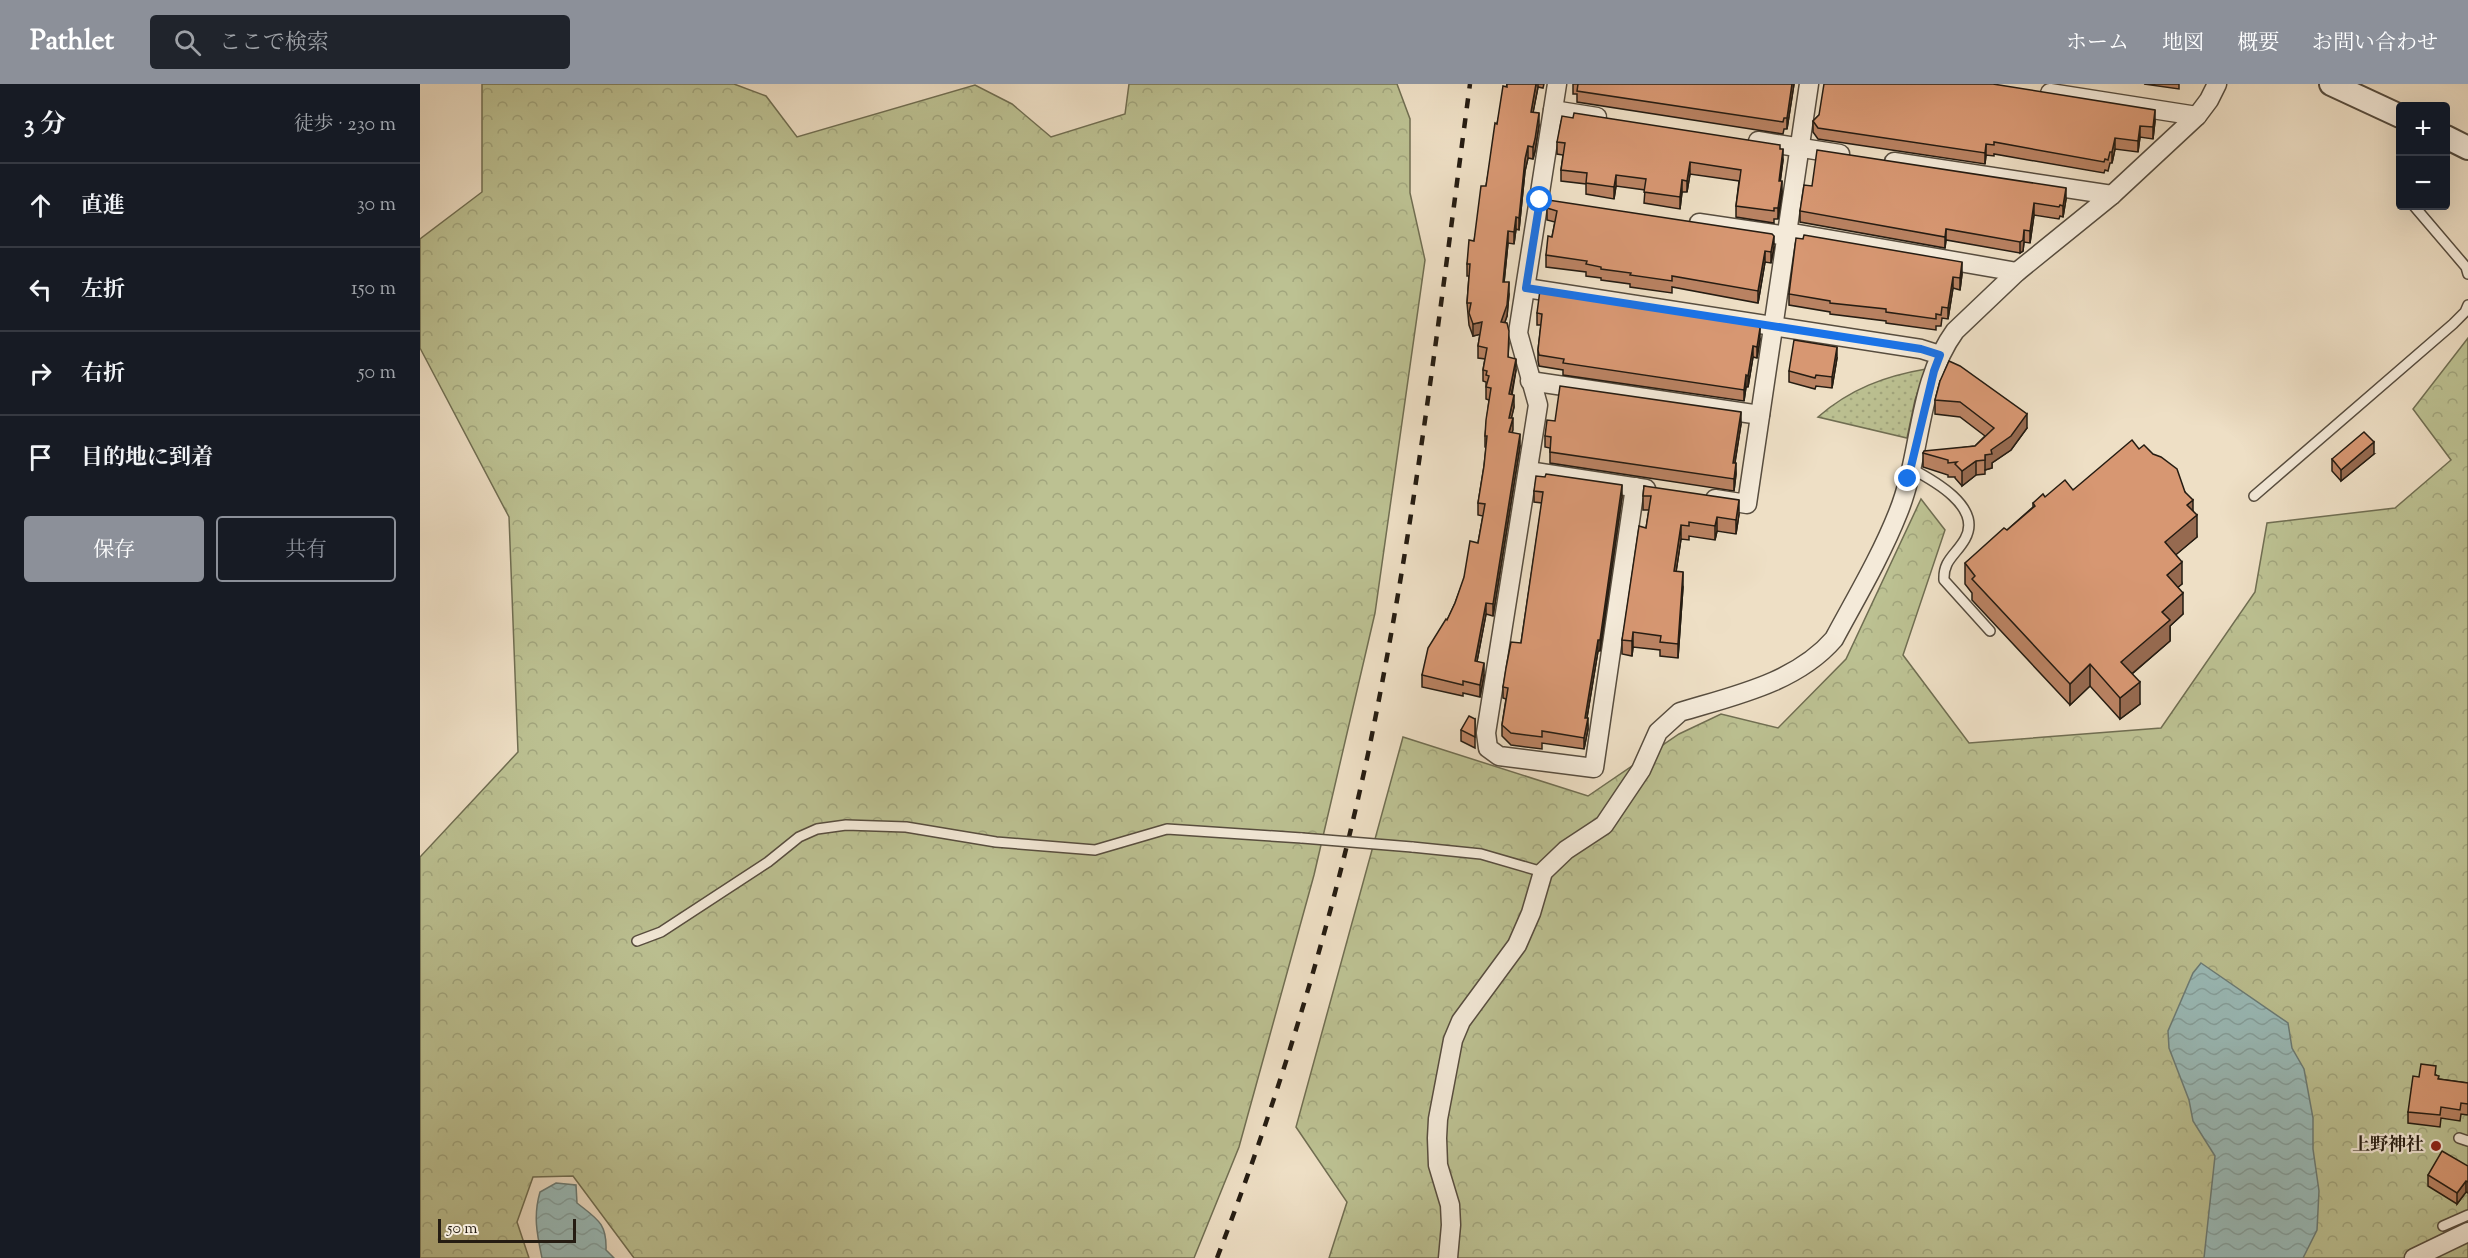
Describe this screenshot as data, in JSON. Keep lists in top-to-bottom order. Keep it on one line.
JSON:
{"places":["上野神社"],"scale_bar":"50 m","page":{"header":"Pathlet","search":"ここで検索","nav":["ホーム","地図","概要","お問い合わせ"],"heading":["3 分","徒歩 · 230 m"],"map_buttons":["+","−"],"list":[["直進","30 m"],["左折","150 m"],["右折","50 m"],"目的地に到着"],"buttons":["保存","共有"],"scale":"50 m"}}
